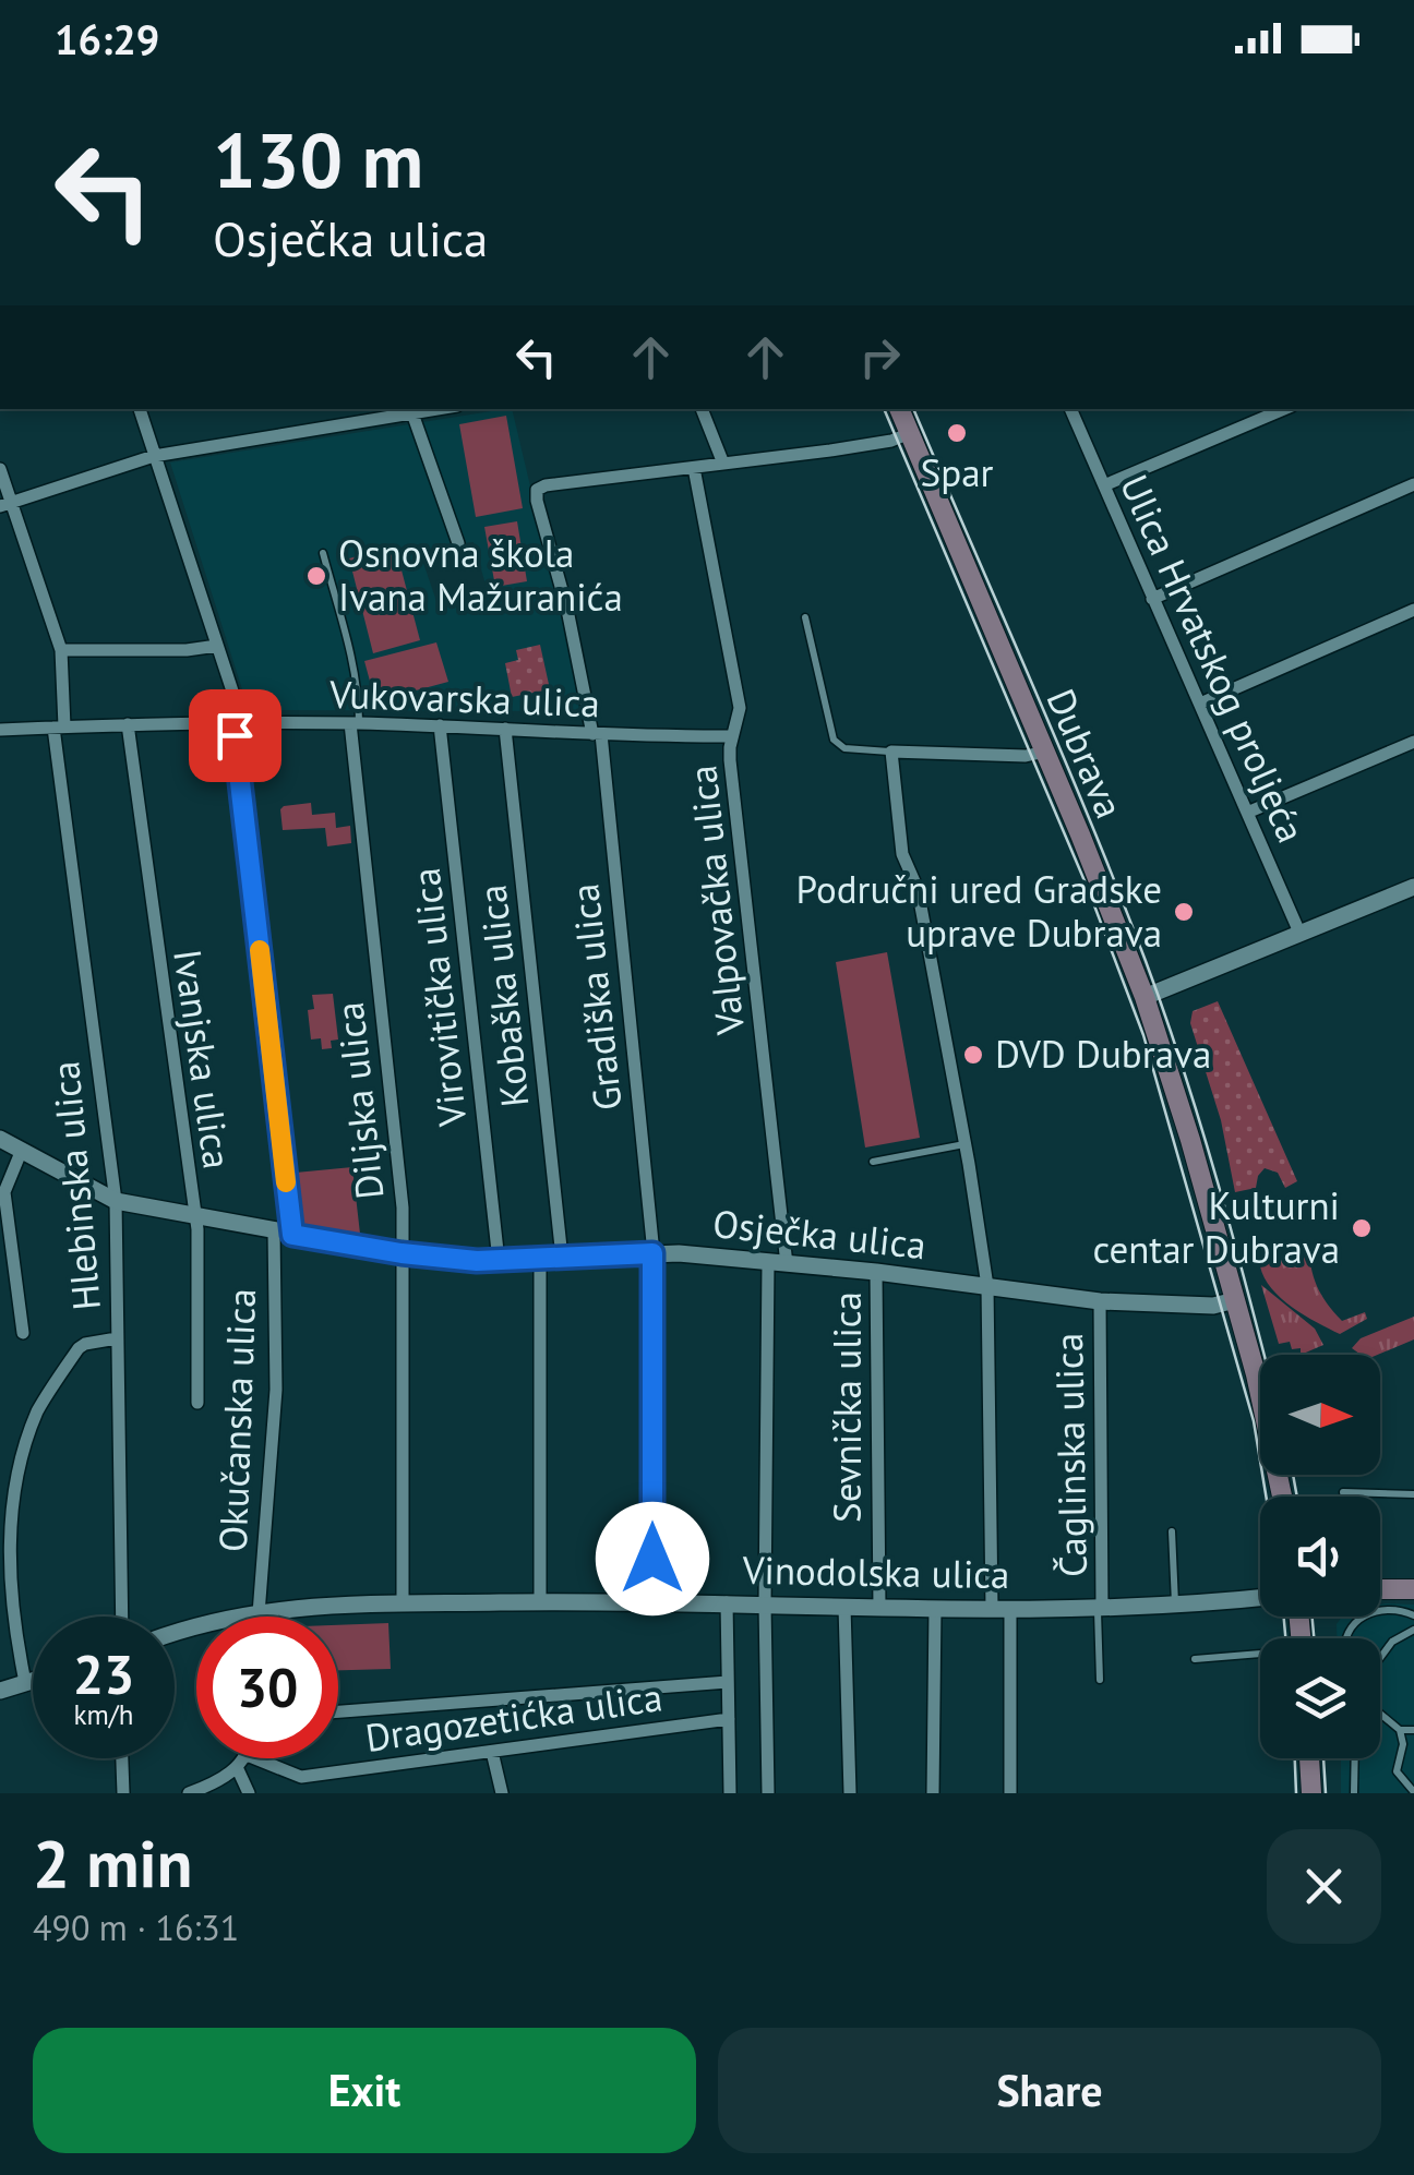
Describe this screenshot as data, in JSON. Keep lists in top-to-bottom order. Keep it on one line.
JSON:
{"streets":{"main road":["Dubrava"],"street":["Ulica Hrvatskog proljeća","Vukovarska ulica","Valpovačka ulica","Kobaška ulica","Virovitička ulica","Gradiška ulica","Ivanjska ulica","Diljska ulica","Hlebinska ulica","Osječka ulica","Sevnička ulica","Okučanska ulica","Čaglinska ulica","Vinodolska ulica","Dragozetićka ulica"]},"crossings":[["Vukovarska ulica","Valpovačka ulica"],["Vukovarska ulica","Kobaška ulica"],["Vukovarska ulica","Virovitička ulica"],["Vukovarska ulica","Gradiška ulica"],["Vukovarska ulica","Ivanjska ulica"],["Vukovarska ulica","Diljska ulica"],["Vukovarska ulica","Hlebinska ulica"],["Vukovarska ulica","Okučanska ulica"],["Dubrava","Osječka ulica"],["Valpovačka ulica","Gradiška ulica"],["Valpovačka ulica","Osječka ulica"],["Valpovačka ulica","Vinodolska ulica"],["Kobaška ulica","Osječka ulica"],["Virovitička ulica","Osječka ulica"],["Gradiška ulica","Osječka ulica"],["Gradiška ulica","Vinodolska ulica"],["Ivanjska ulica","Osječka ulica"],["Diljska ulica","Osječka ulica"],["Diljska ulica","Vinodolska ulica"],["Hlebinska ulica","Osječka ulica"],["Osječka ulica","Sevnička ulica"],["Osječka ulica","Okučanska ulica"],["Osječka ulica","Čaglinska ulica"],["Sevnička ulica","Vinodolska ulica"],["Okučanska ulica","Vinodolska ulica"],["Čaglinska ulica","Vinodolska ulica"]],"places":["Spar","Osnovna škola Ivana Mažuranića","Područni ured Gradske uprave Dubrava","DVD Dubrava","Kulturni centar Dubrava"],"north":"right","page":{"status":"16:29","turn":["130 m","Osječka ulica"],"speed":"23 km/h","limit":"30","heading":["2 min","490 m · 16:31"],"buttons":["Exit","Share"]}}
